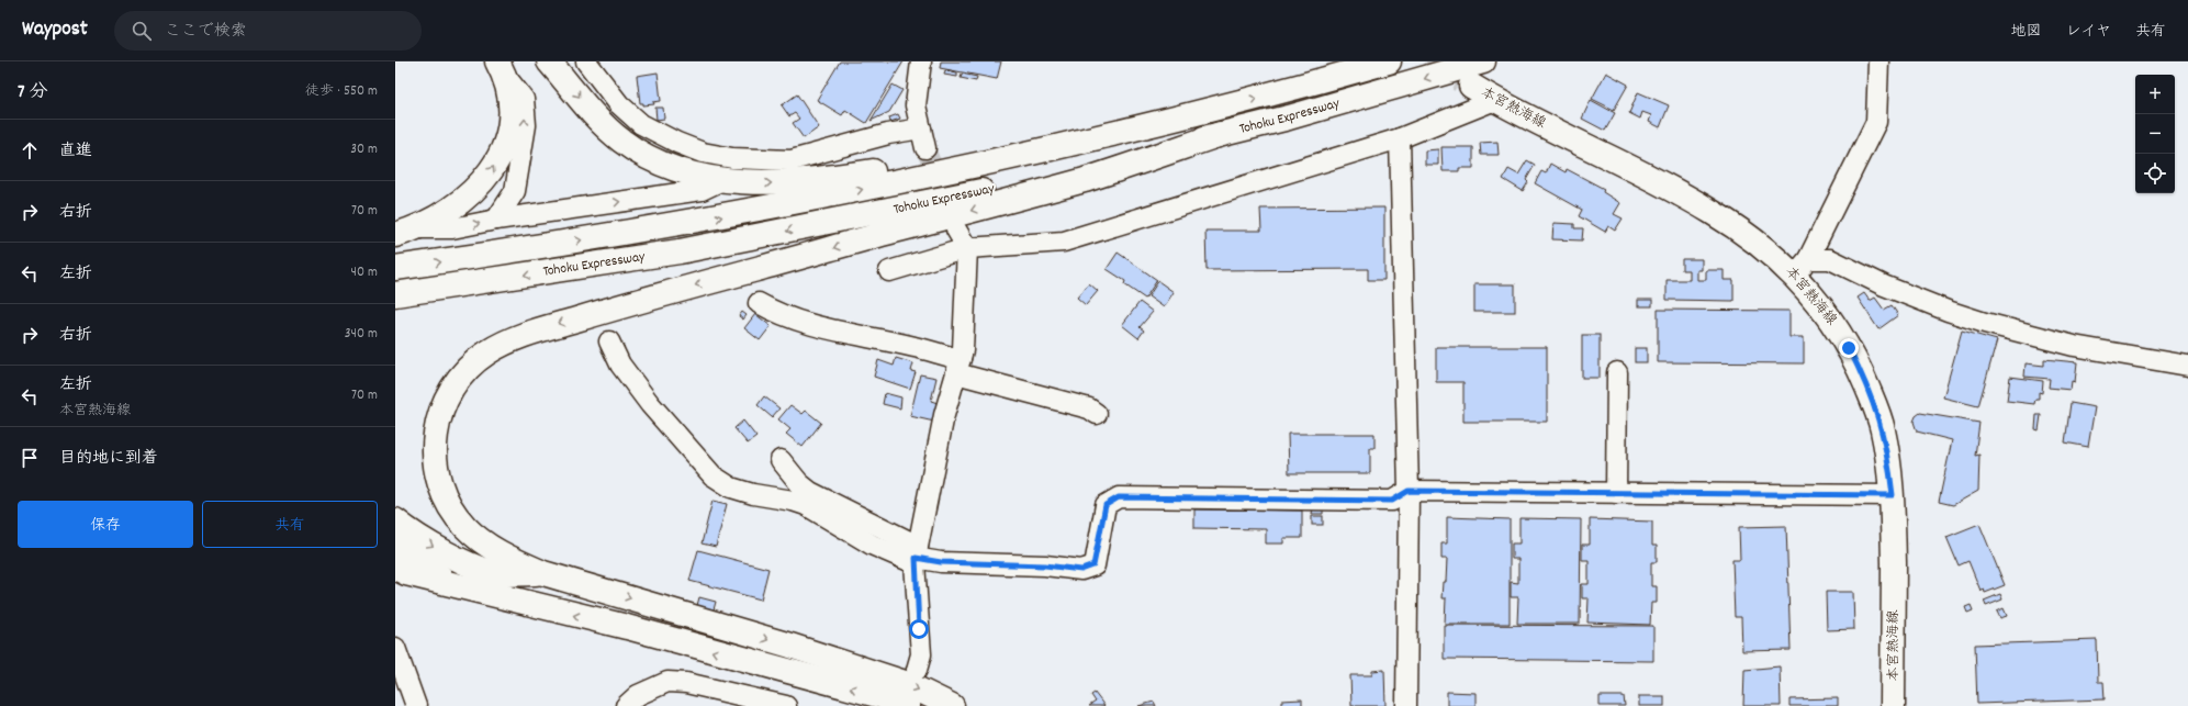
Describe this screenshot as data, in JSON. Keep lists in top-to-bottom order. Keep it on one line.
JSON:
{"streets":{"main road":["本宮熱海線","Tohoku Expressway"]},"page":{"header":"Waypost","search":"ここで検索","nav":["地図","レイヤ","共有"],"heading":["7 分","徒歩 · 550 m"],"map_buttons":["+","−"],"list":[["直進","30 m"],["右折","70 m"],["左折","40 m"],["右折","340 m"],["左折","本宮熱海線","70 m"],"目的地に到着"],"buttons":["保存","共有"]}}
